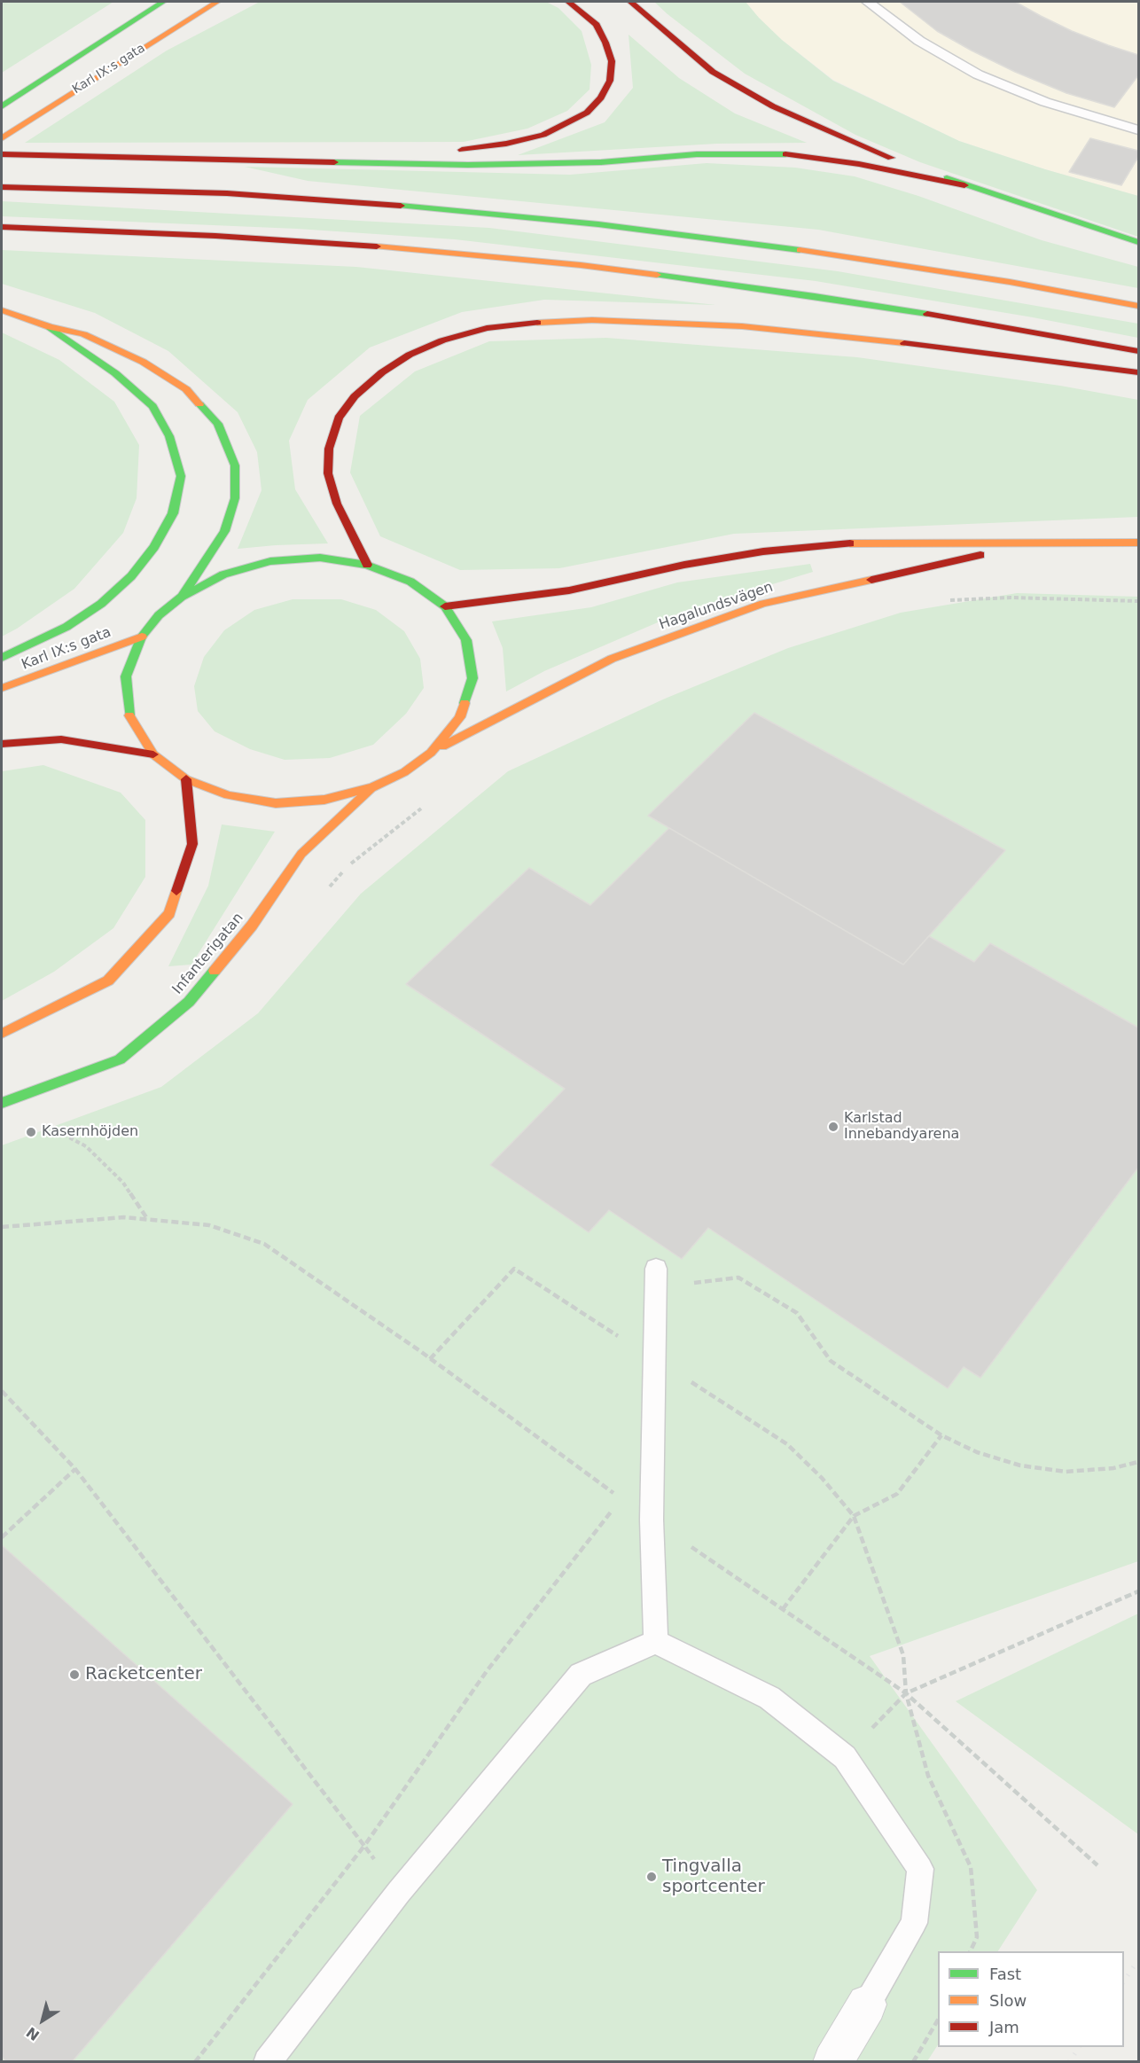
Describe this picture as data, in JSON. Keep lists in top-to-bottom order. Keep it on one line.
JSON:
{"streets":{"main road":["Karl IX:s gata","Hagalundsvägen","Infanterigatan"]},"places":["Karlstad Innebandyarena","Kasernhöjden","Racketcenter","Tingvalla sportcenter"],"legend":["Fast","Slow","Jam"],"north":"bottom left"}
